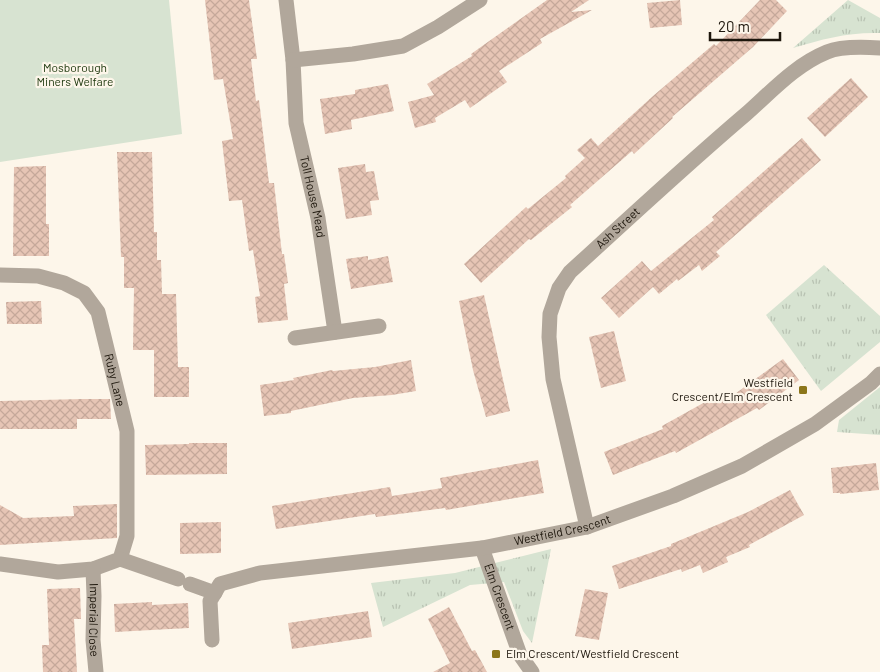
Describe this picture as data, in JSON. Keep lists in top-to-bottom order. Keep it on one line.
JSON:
{"streets":{"street":["Toll House Mead","Ash Street","Ruby Lane","Westfield Crescent","Elm Crescent","Imperial Close"]},"crossings":[["Ash Street","Westfield Crescent"],["Westfield Crescent","Elm Crescent"]],"parks":["Mosborough Miners Welfare"],"places":{"transit":["Westfield Crescent/Elm Crescent","Elm Crescent/Westfield Crescent"]},"scale_bar":"20 m"}
